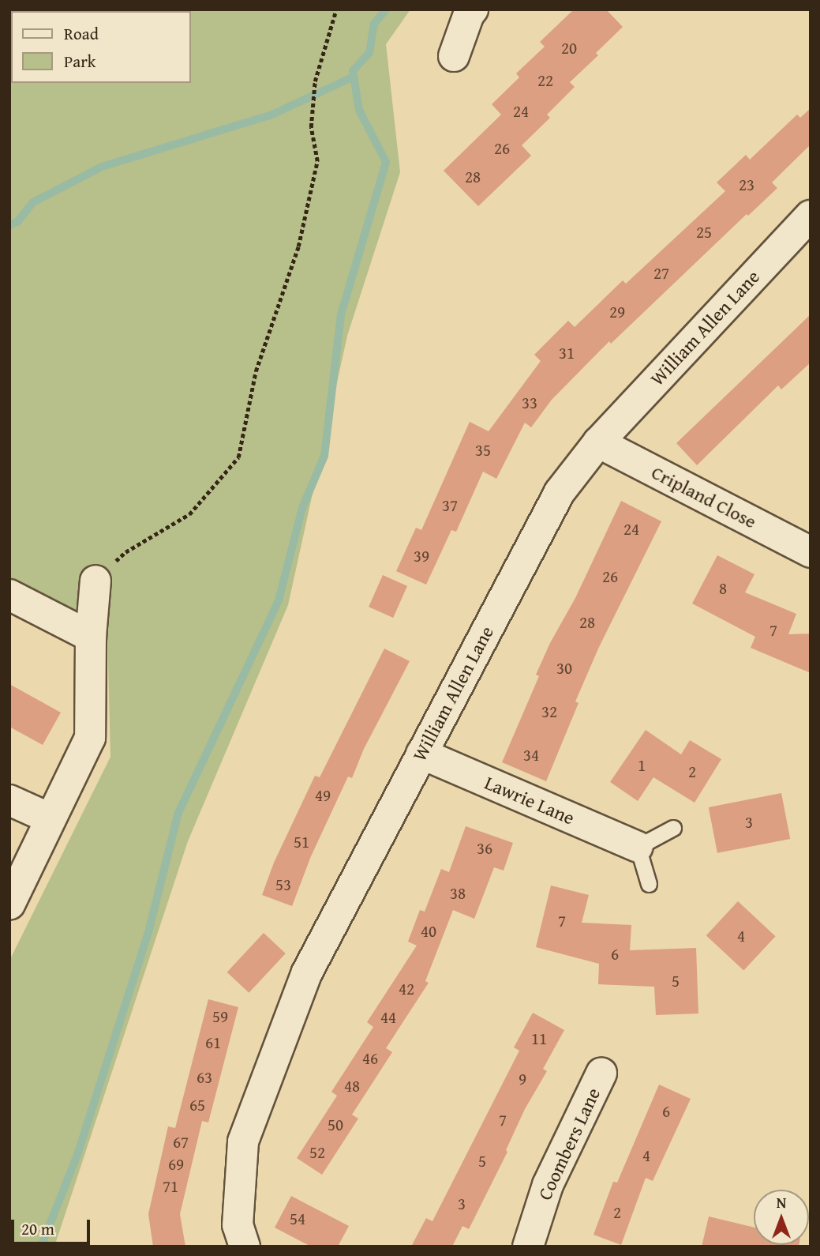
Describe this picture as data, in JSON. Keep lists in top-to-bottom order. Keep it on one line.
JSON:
{"streets":{"street":["William Allen Lane","Cripland Close","Lawrie Lane","Coombers Lane"]},"crossings":[["William Allen Lane","Cripland Close"],["William Allen Lane","Lawrie Lane"]],"house_numbers":["20","22","24","26","28","23","25","27","29","31","33","35","37","24","39","26","8","28","7","30","32","34","1","2","49","3","51","36","53","38","7","40","4","6","5","42","59","44","11","61","46","63","9","48","65","6","7","50","67","52","4","5","69","71","3","2","54"],"legend":["Road","Park"],"scale_bar":"20 m","north":"top"}
